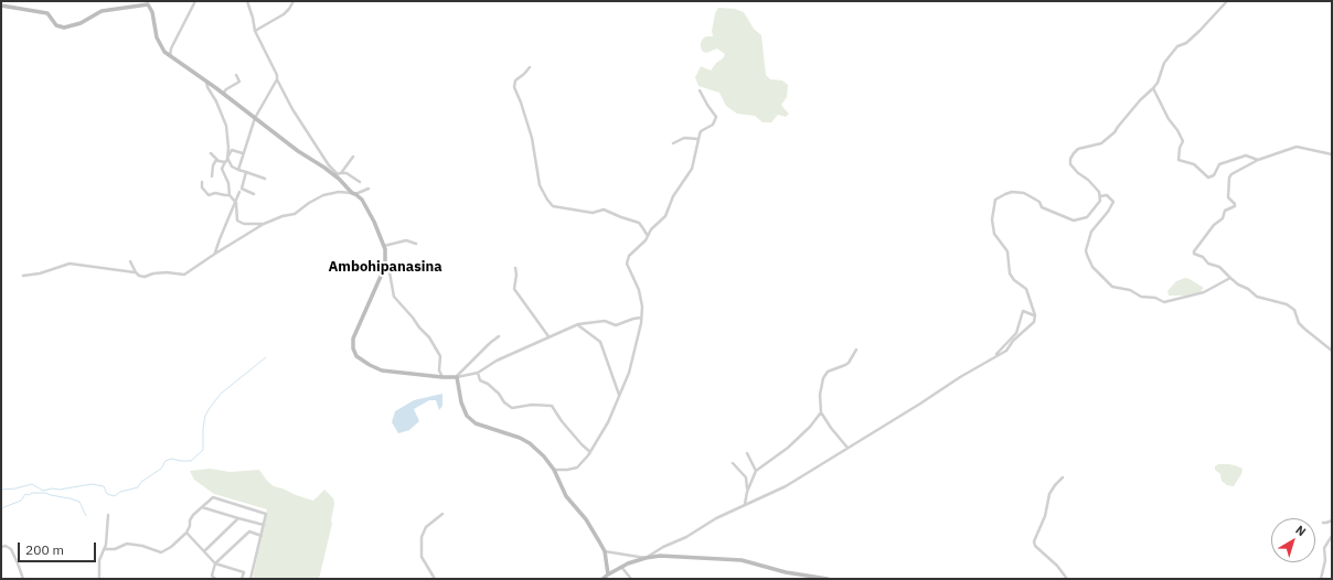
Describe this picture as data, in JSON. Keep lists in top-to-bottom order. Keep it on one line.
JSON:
{"districts":["Ambohipanasina"],"scale_bar":"200 m","north":"top right"}
